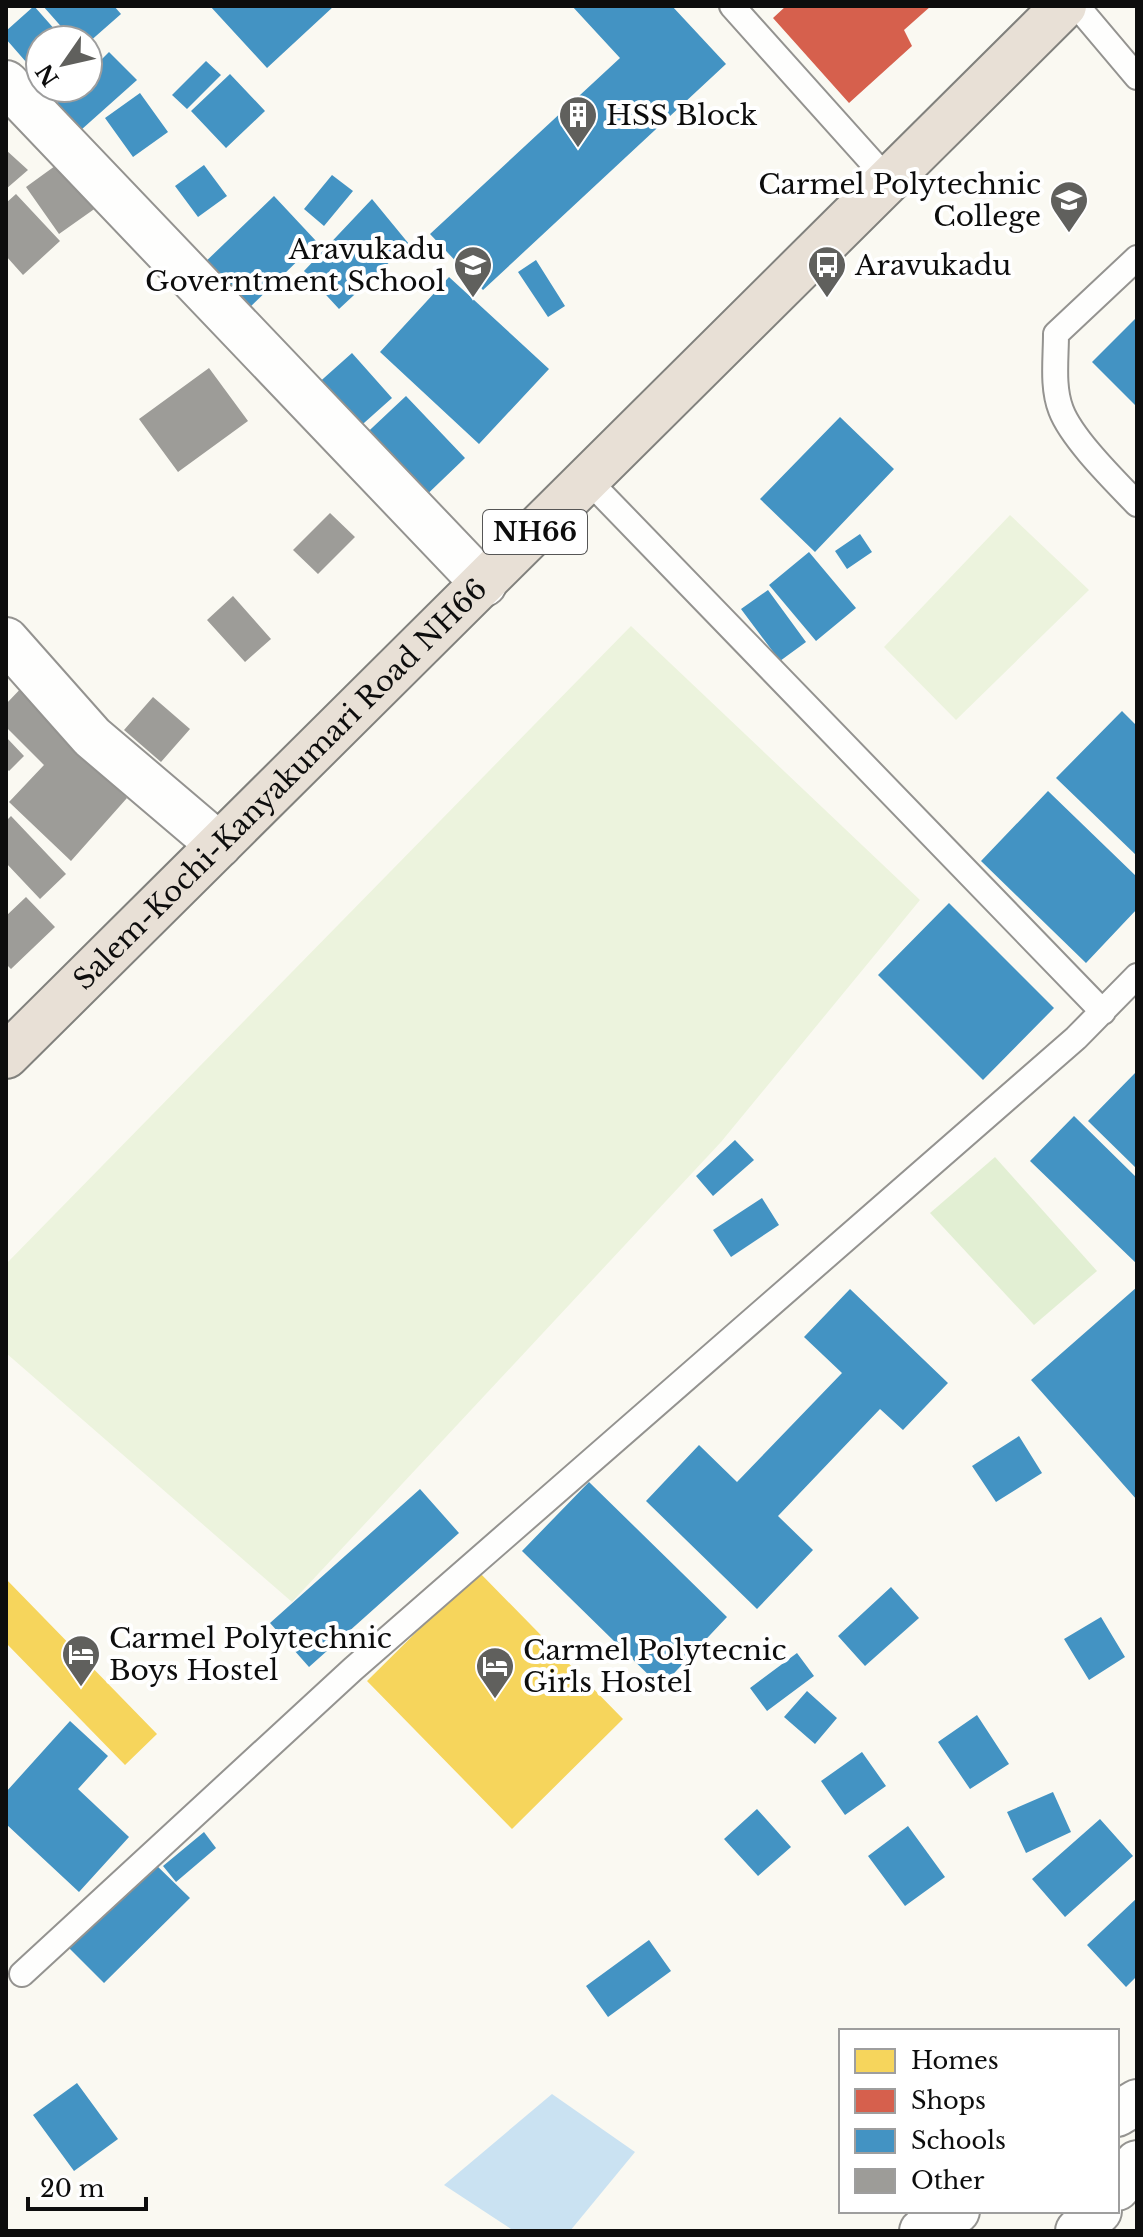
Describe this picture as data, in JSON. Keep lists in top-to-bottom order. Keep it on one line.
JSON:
{"streets":{"highway":["NH66","Salem-Kochi-Kanyakumari Road NH66"]},"places":{"building":["HSS Block"],"school or university":["Carmel Polytechnic College","Aravukadu Governtment School"],"bus stop":["Aravukadu"],"hotel":["Carmel Polytechnic Boys Hostel","Carmel Polytecnic Girls Hostel"]},"legend":["Homes","Shops","Schools","Other"],"scale_bar":"20 m","north":"bottom left"}
